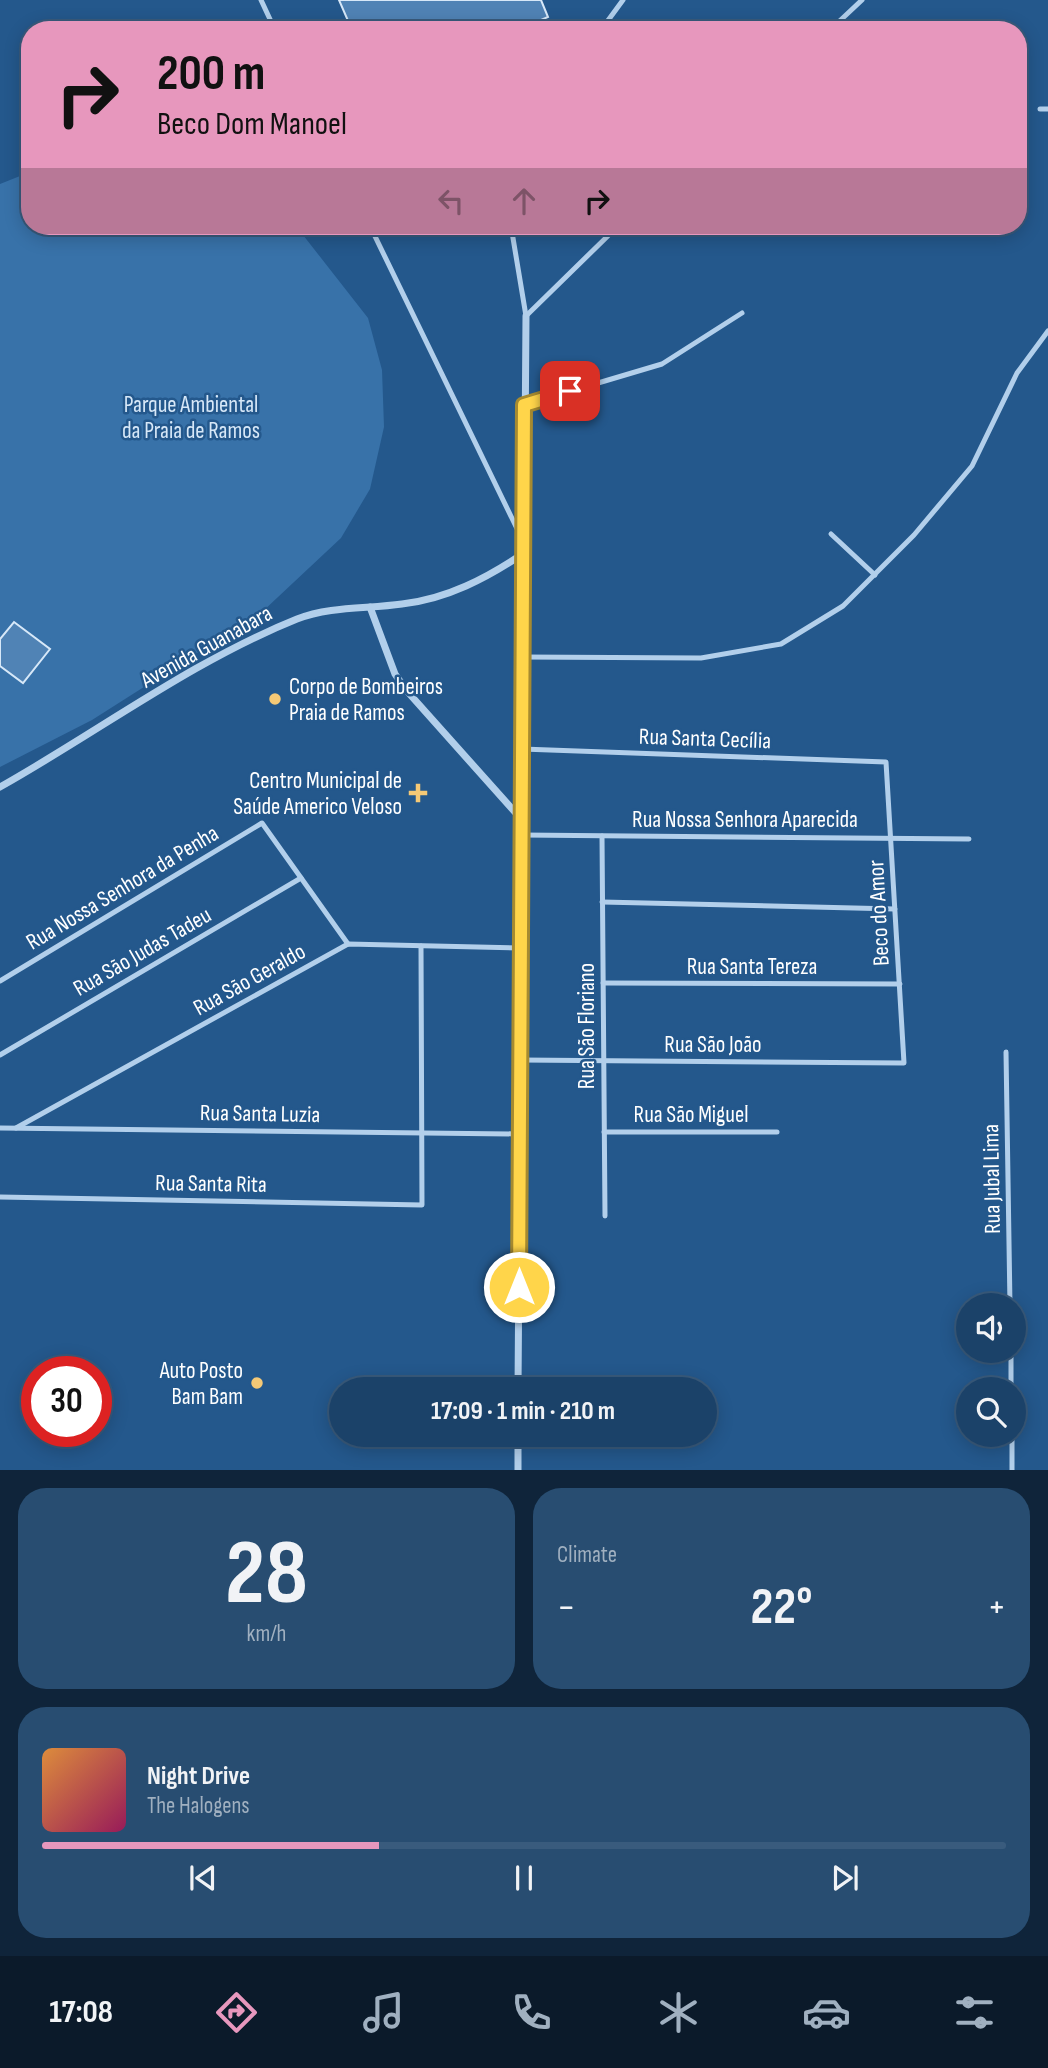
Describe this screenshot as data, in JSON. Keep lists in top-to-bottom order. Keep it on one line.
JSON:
{"streets":{"street":["Avenida Guanabara"],"lane":["Rua Santa Cecília","Rua Nossa Senhora Aparecida","Rua Nossa Senhora da Penha","Beco do Amor","Rua São Judas Tadeu","Rua Santa Tereza","Rua São Geraldo","Rua São Floriano","Rua São João","Rua Santa Luzia","Rua São Miguel","Rua Jubal Lima","Rua Santa Rita"]},"crossings":[["Rua Santa Cecília","Beco do Amor"],["Rua Nossa Senhora Aparecida","Beco do Amor"],["Rua Nossa Senhora Aparecida","Rua São Floriano"],["Rua Nossa Senhora da Penha","Rua São Judas Tadeu"],["Beco do Amor","Rua Santa Tereza"],["Beco do Amor","Rua São João"],["Rua Santa Tereza","Rua São Floriano"],["Rua São Geraldo","Rua Santa Luzia"],["Rua São Floriano","Rua São João"],["Rua São Floriano","Rua São Miguel"],["Rua Santa Luzia","Rua Santa Rita"]],"parks":["Parque Ambiental da Praia de Ramos"],"places":{"other":["Corpo de Bombeiros Praia de Ramos","Auto Posto Bam Bam"],"health":["Centro Municipal de Saúde Americo Veloso"]},"page":{"turn":["200 m","Beco Dom Manoel"],"limit":"30","trip":"17:09 · 1 min · 210 m","tile":[["28","km/h"],"Climate"],"heat":["−","22°","+"],"song":["Night Drive","The Halogens"],"tabs":"17:08"}}
